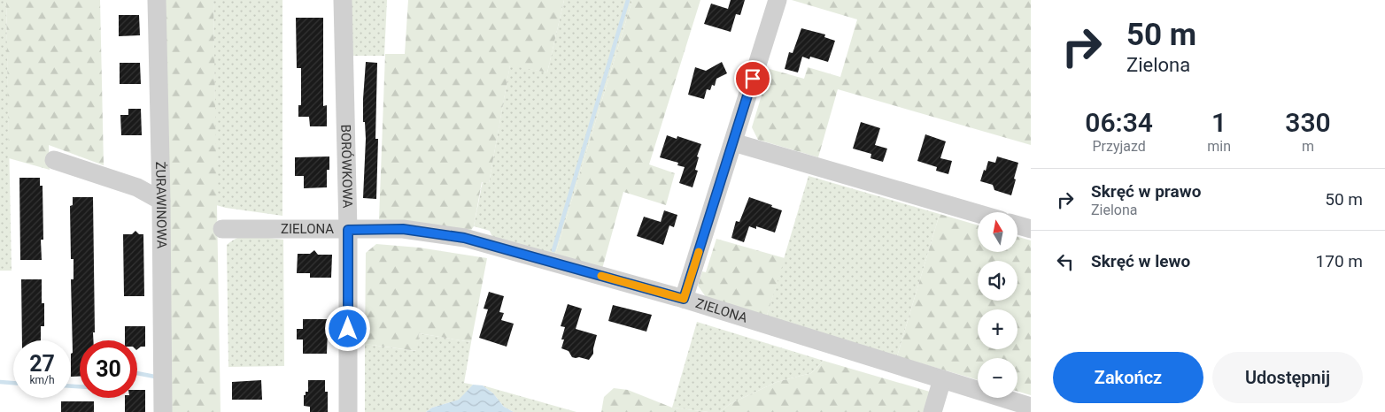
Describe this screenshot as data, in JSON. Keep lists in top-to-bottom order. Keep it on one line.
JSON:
{"streets":{"street":["BORÓWKOWA","ŻURAWINOWA","ZIELONA"]},"crossings":[["BORÓWKOWA","ZIELONA"]],"north":"top","page":{"turn":["50 m","Zielona"],"eta":["06:34","Przyjazd","1","min","330","m"],"list":[{"name":"Skręć w prawo","note":"Zielona","value":"50 m"},{"name":"Skręć w lewo","value":"170 m"}],"map_buttons":["+","−"],"speed":"27 km/h","limit":"30","buttons":["Zakończ","Udostępnij"]}}
